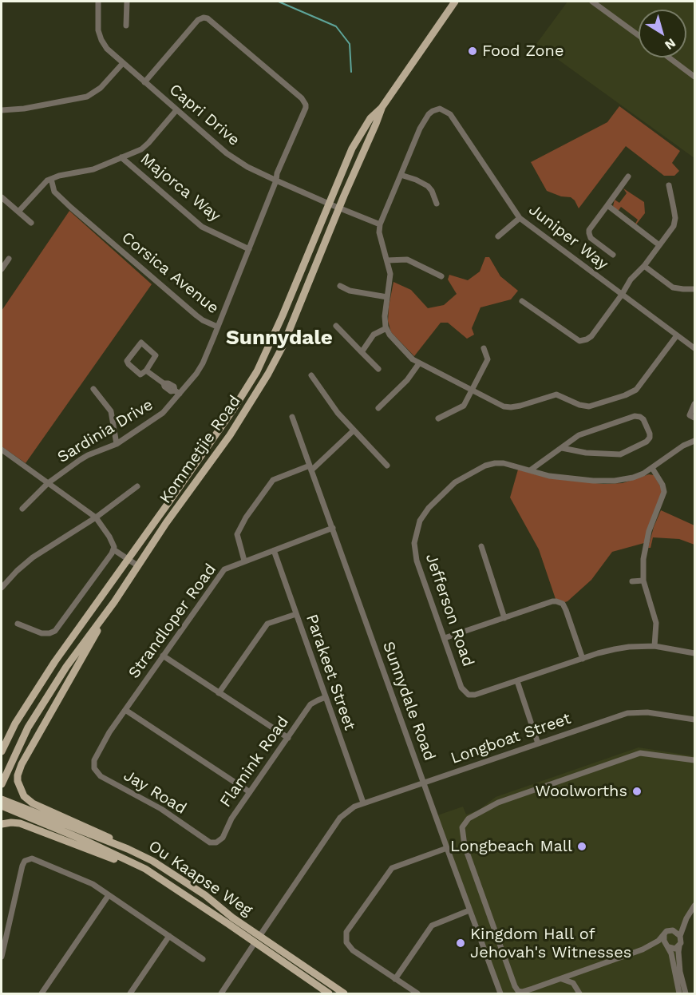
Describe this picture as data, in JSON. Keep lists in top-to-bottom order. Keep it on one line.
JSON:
{"streets":{"main road":["Kommetjie Road","Ou Kaapse Weg"],"street":["Capri Drive","Majorca Way","Juniper Way","Corsica Avenue","Sardinia Drive","Jefferson Road","Strandloper Road","Parakeet Street","Sunnydale Road","Longboat Street","Flamink Road","Jay Road"]},"crossings":[["Capri Drive","Kommetjie Road"],["Majorca Way","Corsica Avenue"],["Corsica Avenue","Sardinia Drive"],["Strandloper Road","Parakeet Street"],["Strandloper Road","Sunnydale Road"],["Strandloper Road","Jay Road"],["Parakeet Street","Longboat Street"],["Parakeet Street","Flamink Road"],["Sunnydale Road","Longboat Street"],["Longboat Street","Ou Kaapse Weg"],["Flamink Road","Jay Road"]],"districts":["Sunnydale"],"places":["Food Zone","Woolworths","Longbeach Mall","Kingdom Hall of Jehovah's Witnesses"],"north":"bottom right"}
